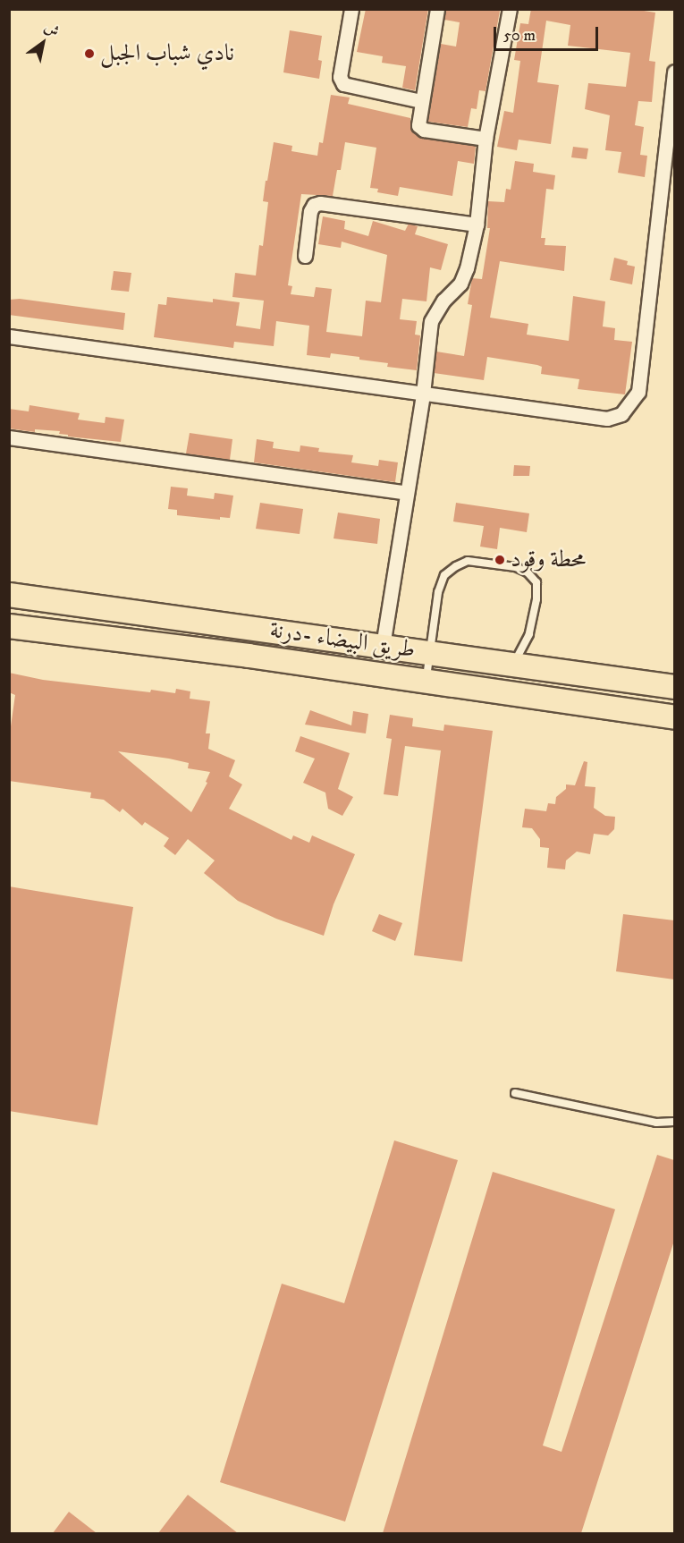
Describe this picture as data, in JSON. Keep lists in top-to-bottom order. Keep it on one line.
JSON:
{"streets":{"highway":["طريق البيضاء -درنة"]},"places":["نادي شباب الجبل","محطة وقود"],"scale_bar":"50 m","north":"top right"}
